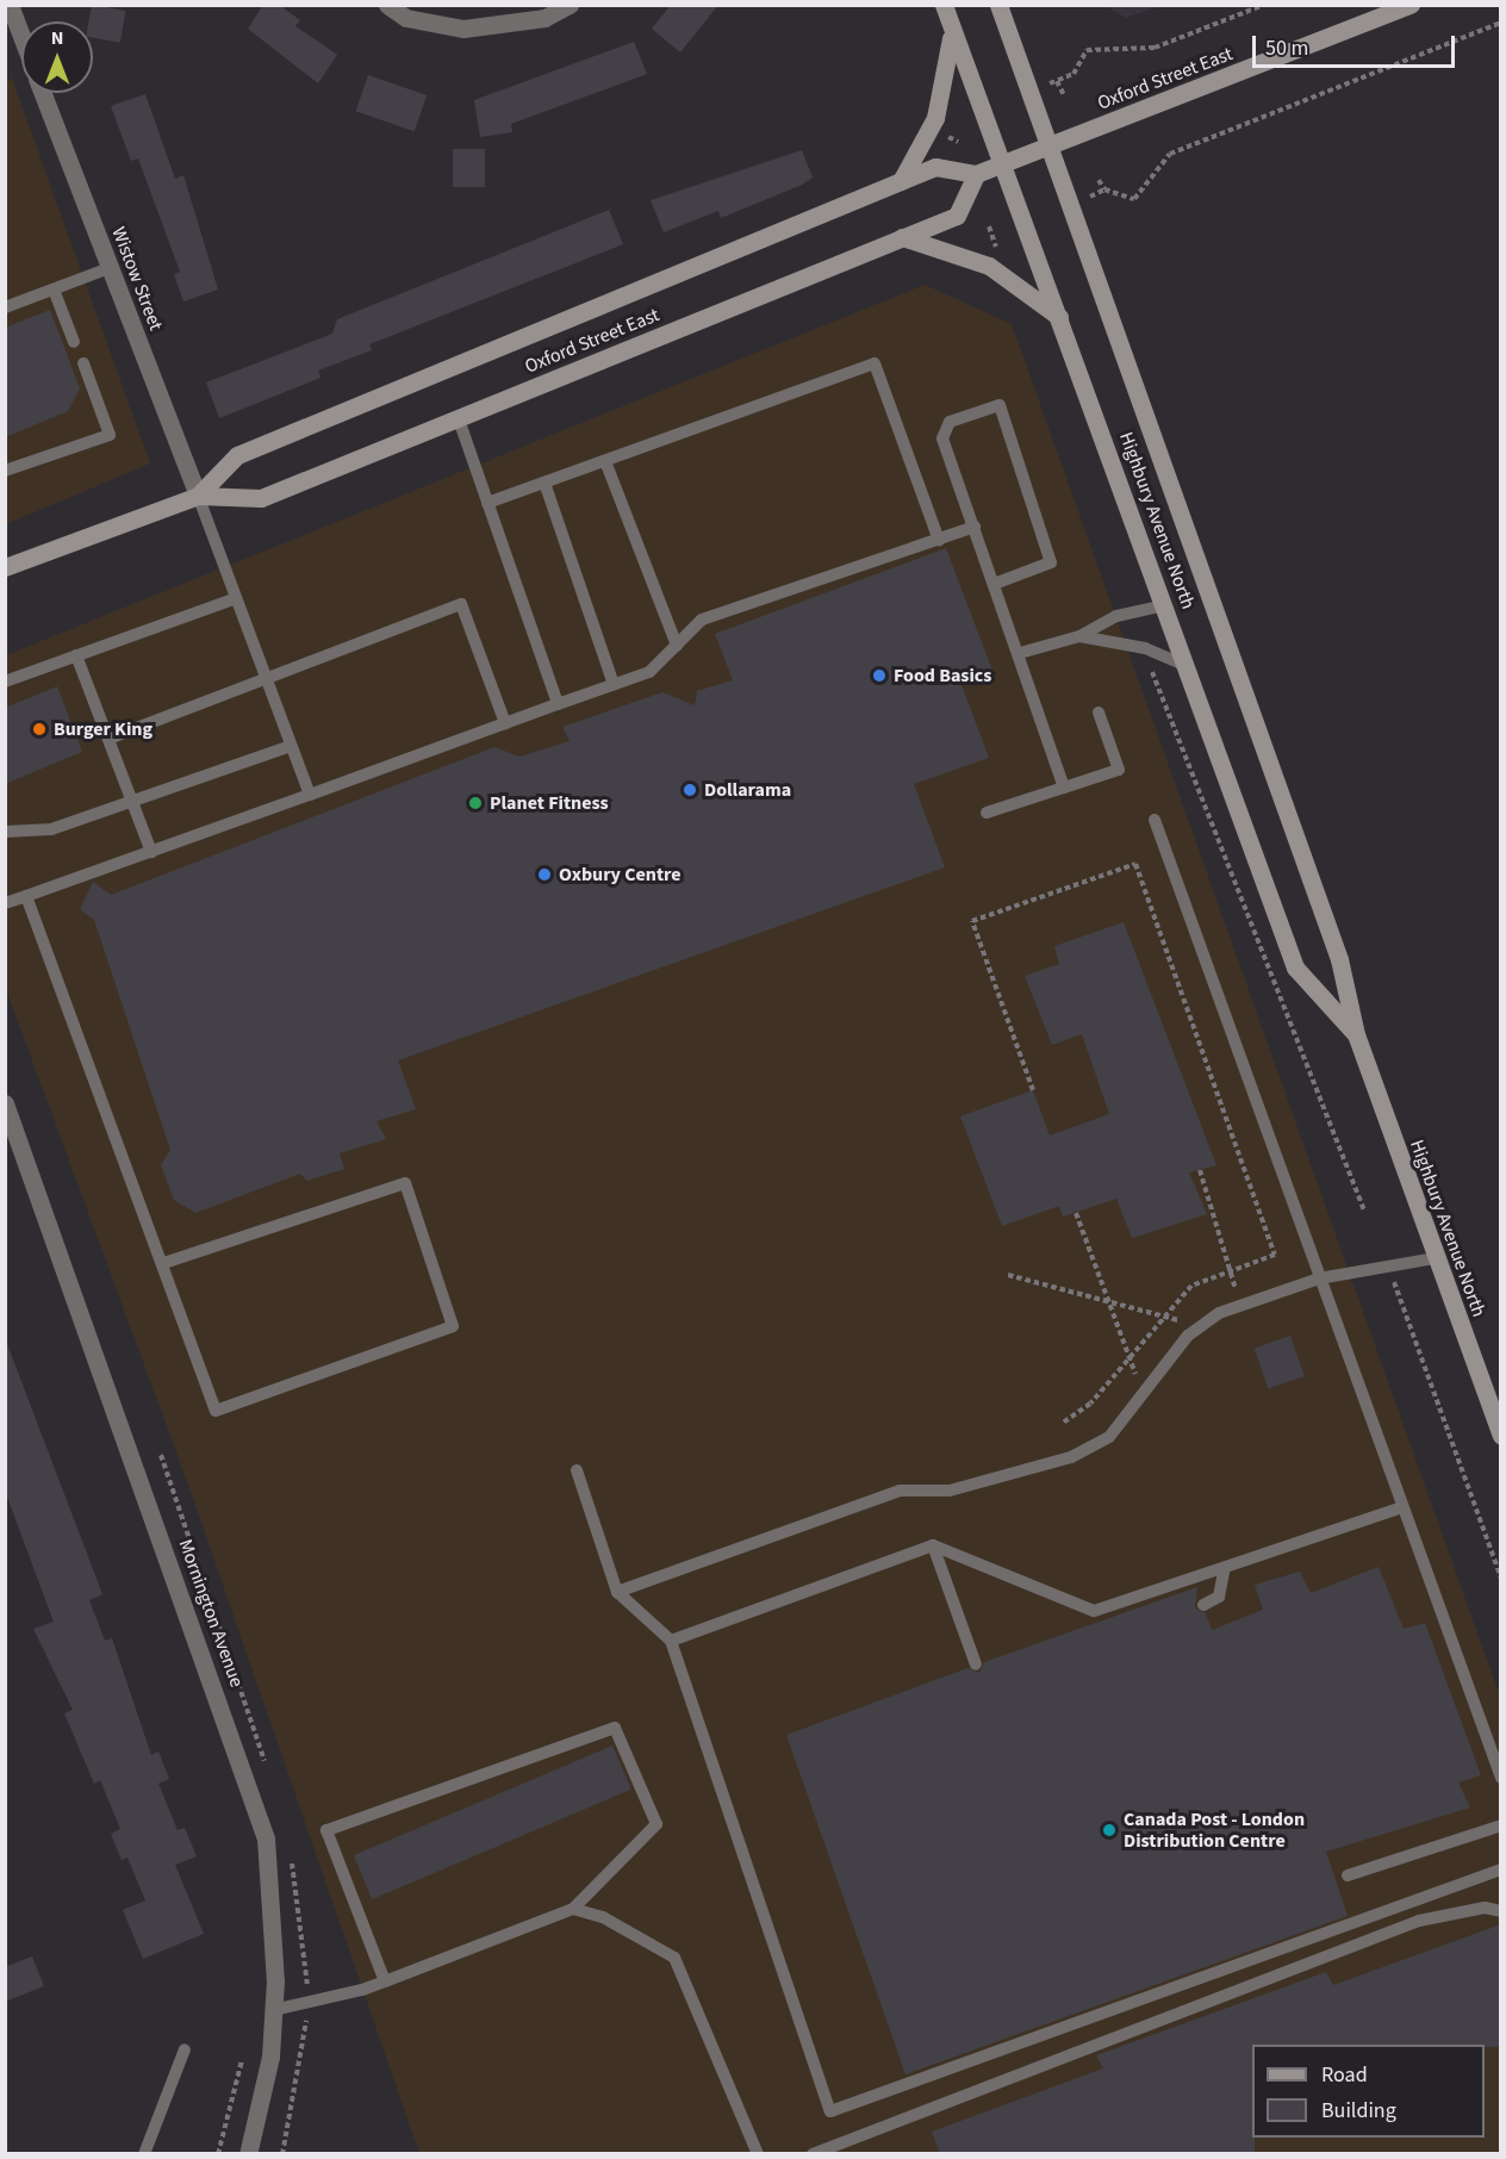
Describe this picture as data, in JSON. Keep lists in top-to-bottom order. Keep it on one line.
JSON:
{"streets":{"main road":["Oxford Street East","Highbury Avenue North"],"street":["Wistow Street","Mornington Avenue"]},"crossings":[["Oxford Street East","Wistow Street"],["Oxford Street East","Highbury Avenue North"]],"places":["Food Basics","Burger King","Dollarama","Planet Fitness","Oxbury Centre","Canada Post - London Distribution Centre"],"legend":["Road","Building"],"scale_bar":"50 m","north":"top"}
